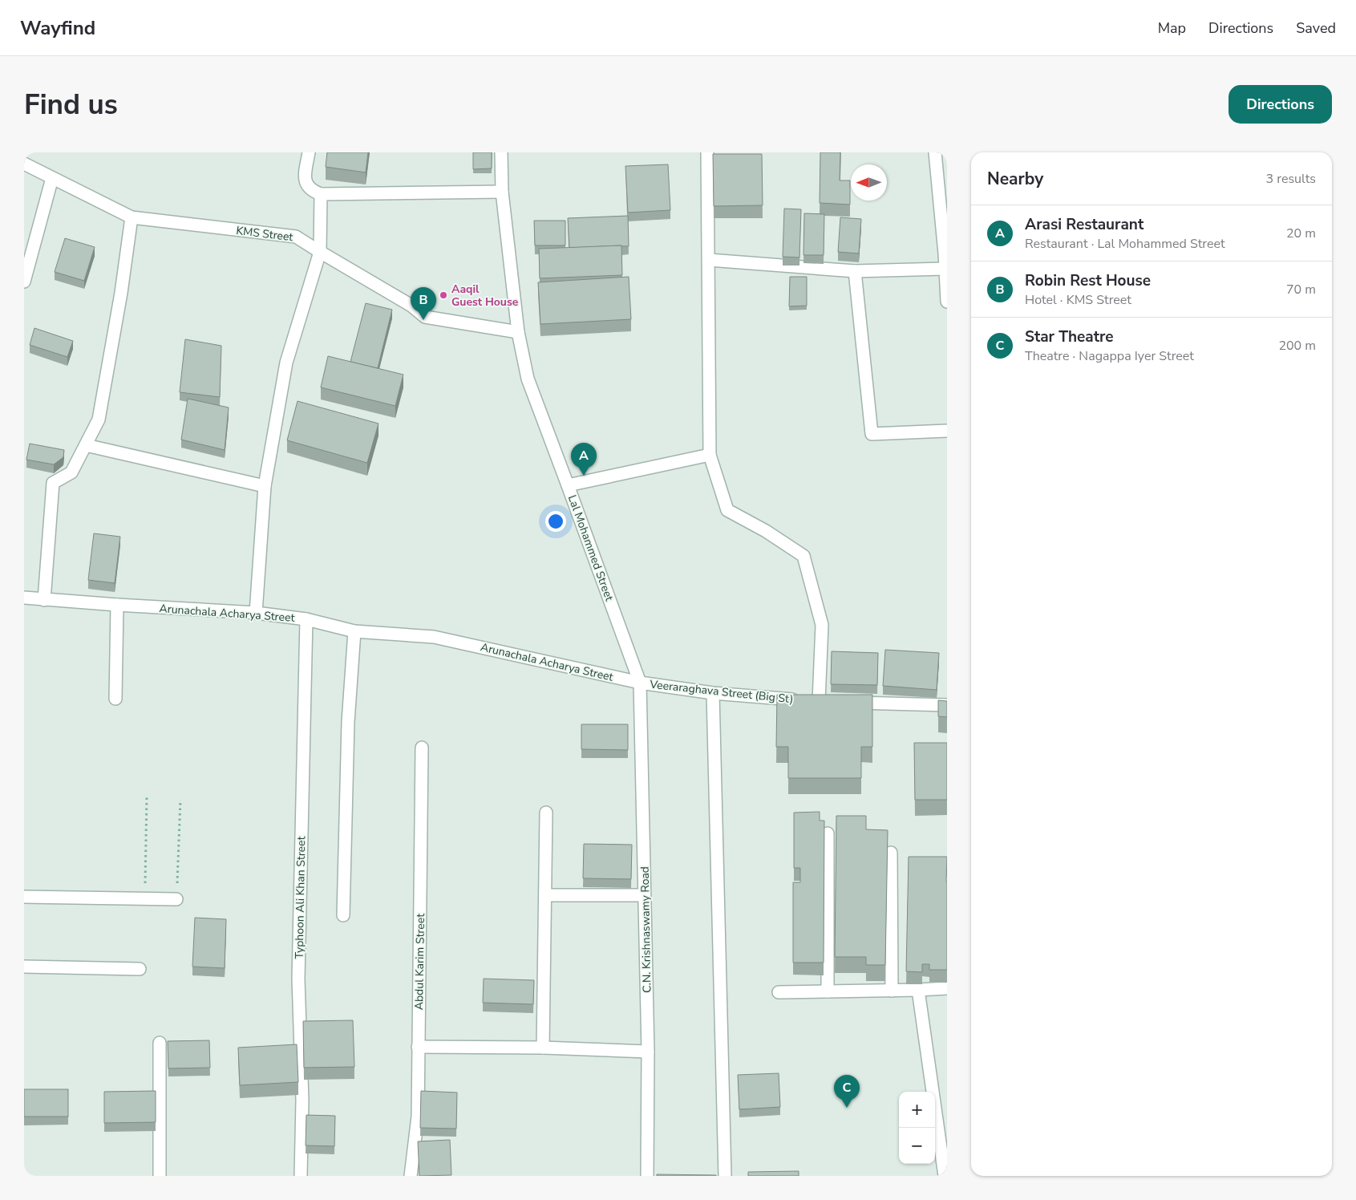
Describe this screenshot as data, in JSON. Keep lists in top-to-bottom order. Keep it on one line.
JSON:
{"streets":{"street":["KMS Street","Lal Mohammed Street","Arunachala Acharya Street","Veeraraghava Street (Big St)","Typhoon Ali Khan Street","C.N. Krishnaswamy Road","Abdul Karim Street"]},"crossings":[["KMS Street","Lal Mohammed Street"],["Lal Mohammed Street","Arunachala Acharya Street"],["Lal Mohammed Street","Veeraraghava Street (Big St)"],["Lal Mohammed Street","C.N. Krishnaswamy Road"],["Arunachala Acharya Street","Veeraraghava Street (Big St)"],["Arunachala Acharya Street","Typhoon Ali Khan Street"],["Arunachala Acharya Street","C.N. Krishnaswamy Road"],["Veeraraghava Street (Big St)","C.N. Krishnaswamy Road"]],"places":["Aaqil Guest House"],"north":"left","page":{"header":"Wayfind","nav":["Map","Directions","Saved"],"buttons":"Directions","title":"Find us","heading":["Nearby","3 results"],"list":[{"mark":"A","name":"Arasi Restaurant","note":"Restaurant · Lal Mohammed Street","value":"20 m"},{"mark":"B","name":"Robin Rest House","note":"Hotel · KMS Street","value":"70 m"},{"mark":"C","name":"Star Theatre","note":"Theatre · Nagappa Iyer Street","value":"200 m"}],"pins":["B","A","C"],"map_buttons":["+","−"]}}
